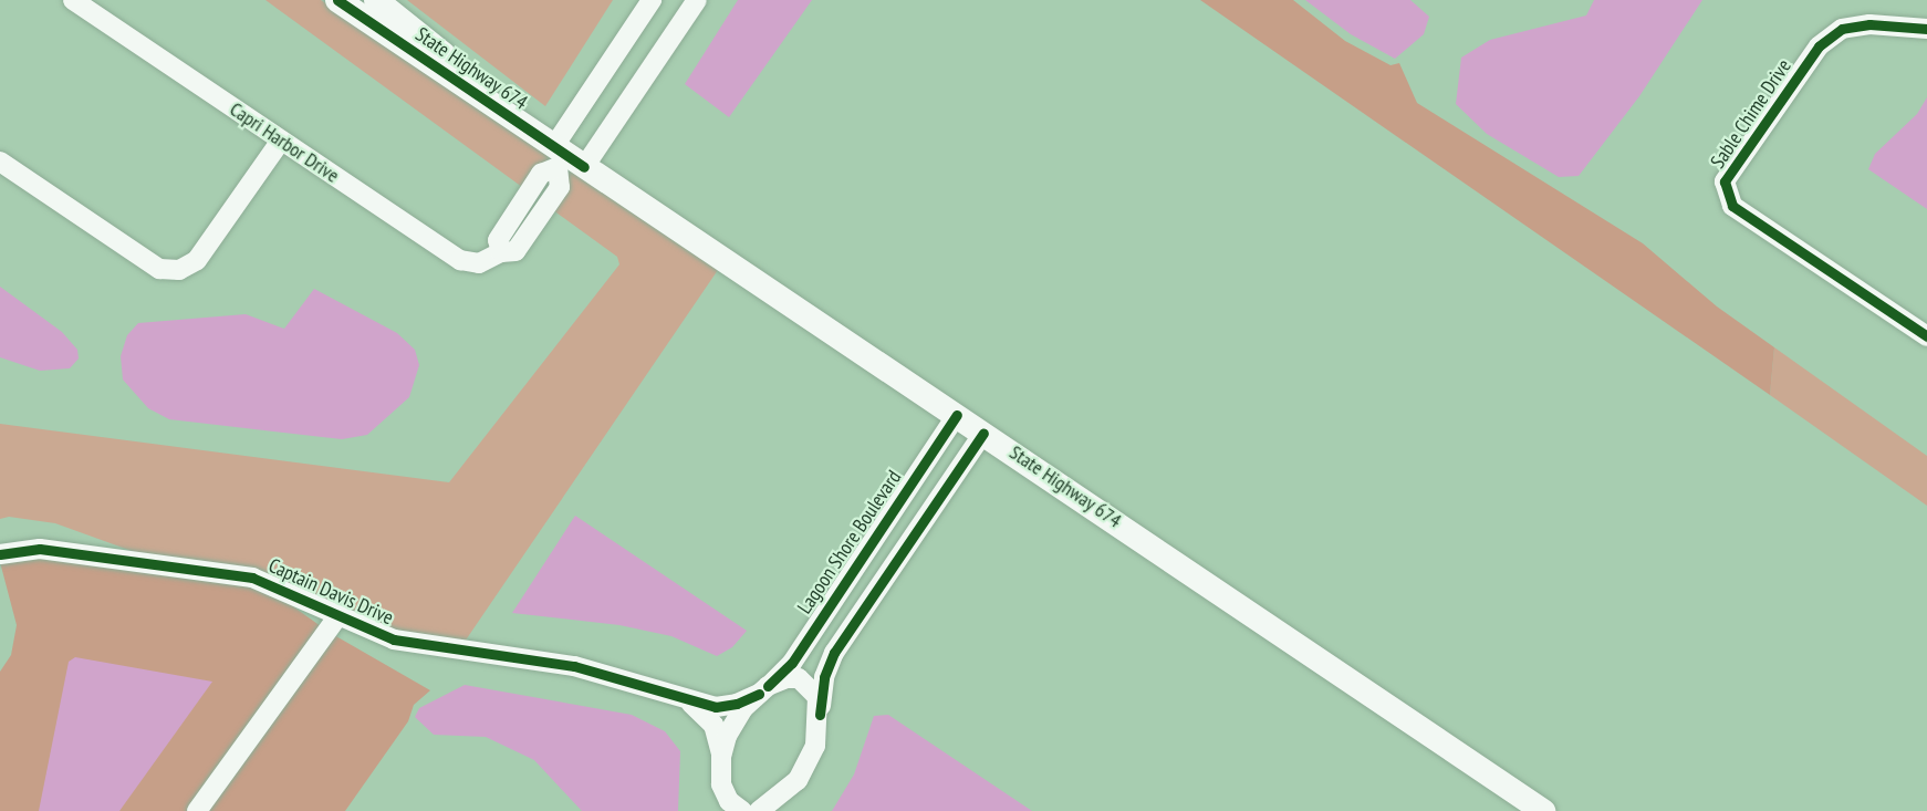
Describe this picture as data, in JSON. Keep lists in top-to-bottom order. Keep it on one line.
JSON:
{"streets":{"main road":["State Highway 674"],"street":["Sable Chime Drive","Capri Harbor Drive","Lagoon Shore Boulevard","Captain Davis Drive"]},"crossings":[["State Highway 674","Capri Harbor Drive"],["State Highway 674","Lagoon Shore Boulevard"],["Lagoon Shore Boulevard","Captain Davis Drive"]]}
